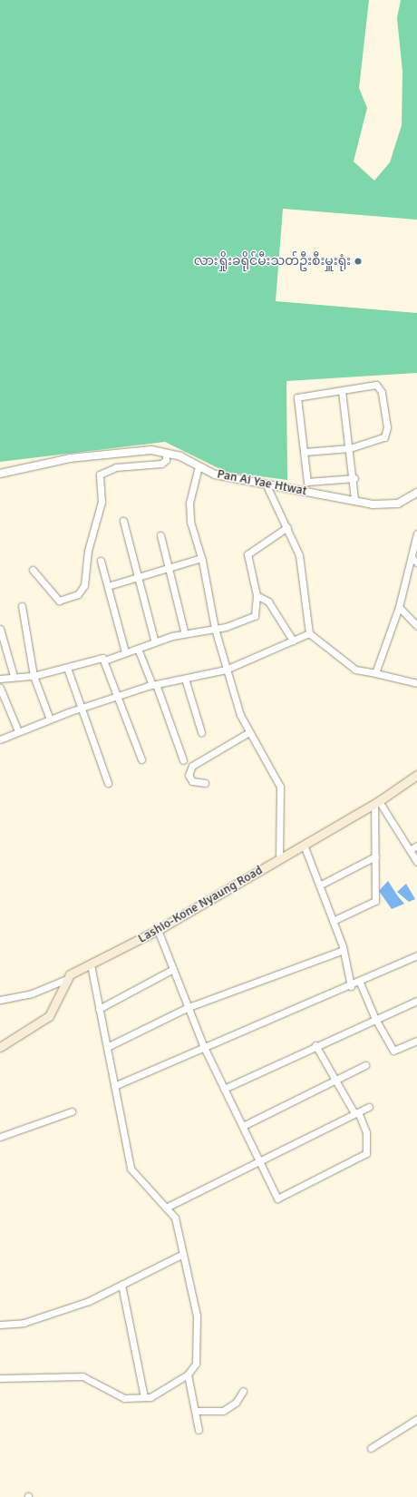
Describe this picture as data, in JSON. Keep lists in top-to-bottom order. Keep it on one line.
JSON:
{"streets":{"main road":["Lashio-Kone Nyaung Road"],"street":["Pan Ai Yae Htwat"]},"places":["လားရှိုးခရိုင်မီးသတ်ဦးစီးမှူးရုံး"]}
